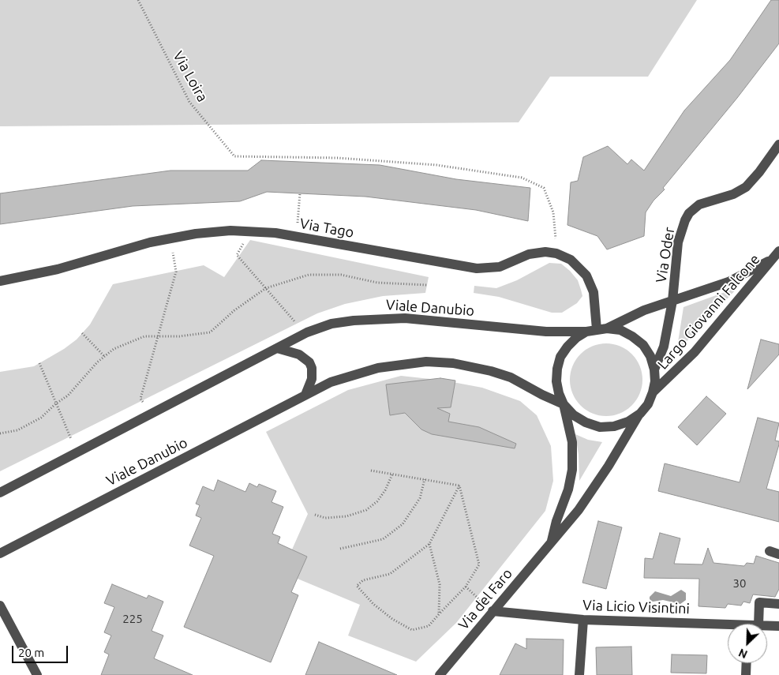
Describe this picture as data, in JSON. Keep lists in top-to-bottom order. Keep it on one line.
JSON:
{"streets":{"street":["Via Tago","Via Oder","Viale Danubio","Largo Giovanni Falcone","Via del Faro","Via Licio Visintini"],"path":["Via Loira"]},"crossings":[["Via Tago","Viale Danubio"],["Via Tago","Largo Giovanni Falcone"],["Via Oder","Largo Giovanni Falcone"],["Viale Danubio","Largo Giovanni Falcone"],["Largo Giovanni Falcone","Via del Faro"],["Via del Faro","Via Licio Visintini"]],"house_numbers":["30","225"],"scale_bar":"20 m","north":"bottom left"}
